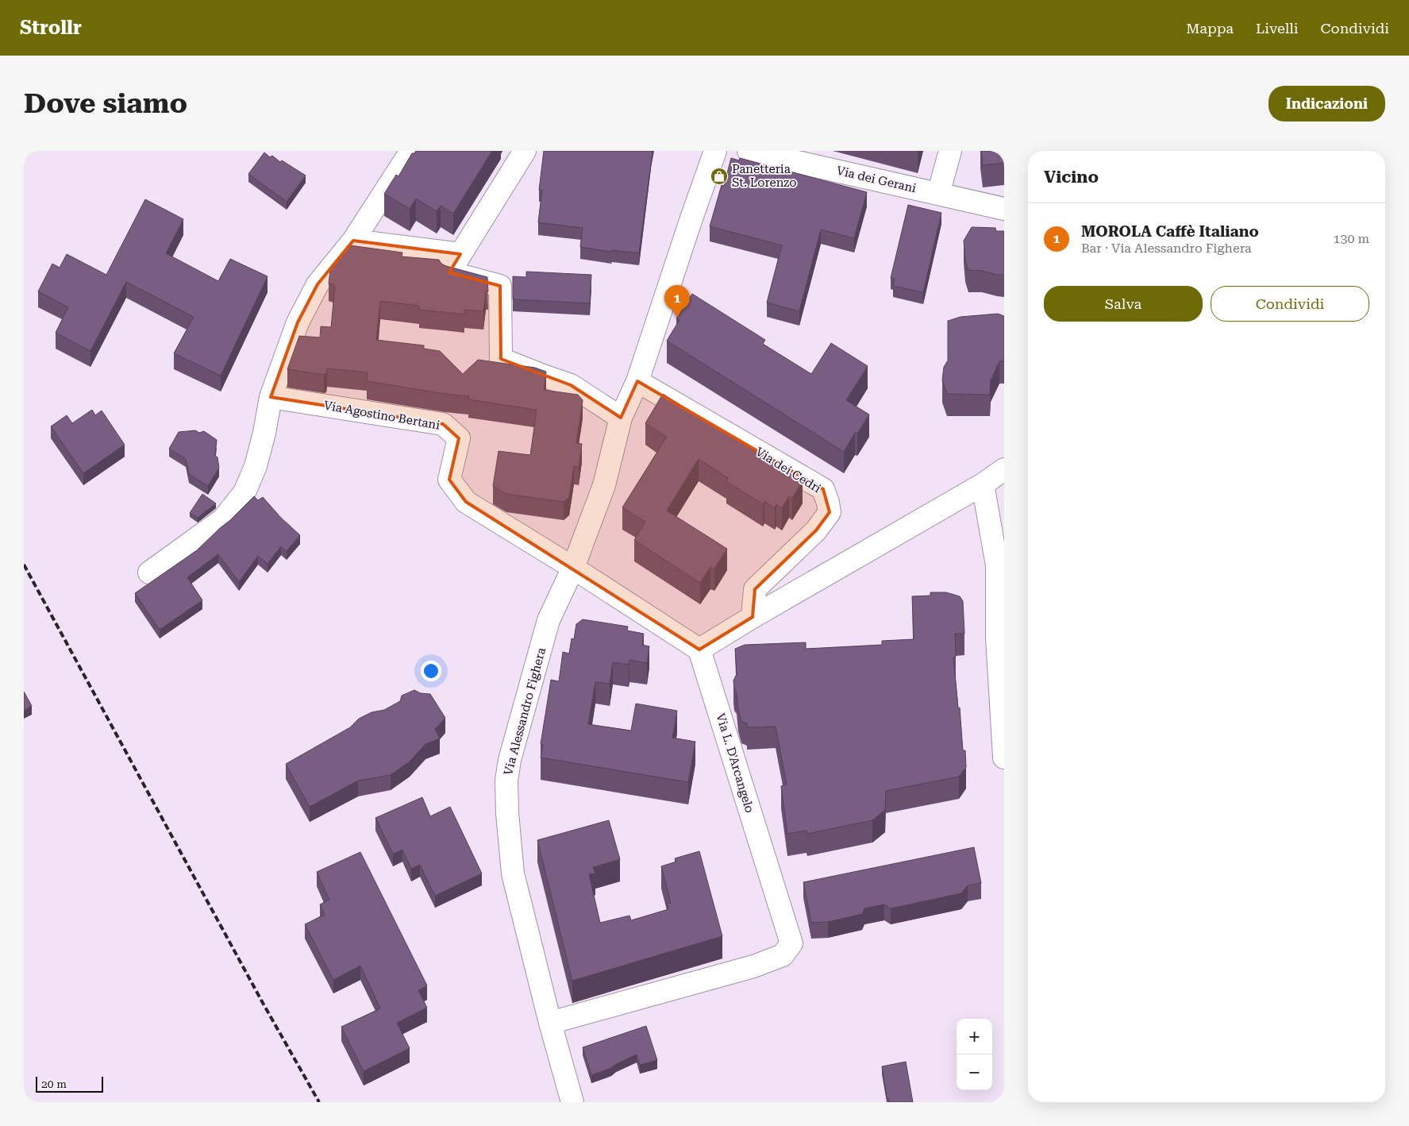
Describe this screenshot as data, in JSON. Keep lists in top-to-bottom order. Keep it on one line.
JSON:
{"streets":{"street":["Via dei Gerani","Via Agostino Bertani","Via dei Cedri","Via Alessandro Fighera","Via L. D'Arcangelo"]},"crossings":[["Via Agostino Bertani","Via Alessandro Fighera"],["Via dei Cedri","Via Alessandro Fighera"],["Via Alessandro Fighera","Via L. D'Arcangelo"]],"places":{"shop":["Panetteria St. Lorenzo"]},"scale_bar":"20 m","page":{"header":"Strollr","nav":["Mappa","Livelli","Condividi"],"buttons":["Indicazioni",["Salva","Condividi"]],"title":"Dove siamo","heading":"Vicino","list":[{"mark":"1","name":"MOROLA Caffè Italiano","note":"Bar · Via Alessandro Fighera","value":"130 m"}],"pins":"1","map_buttons":["+","−"],"scale":"20 m"}}
